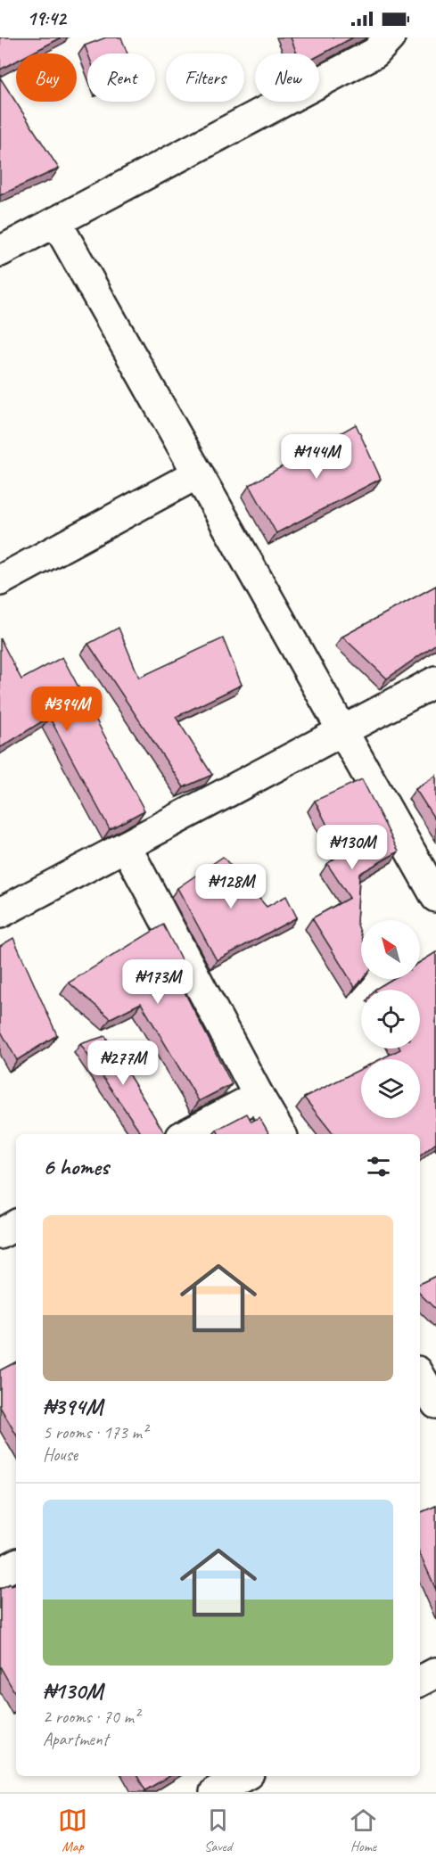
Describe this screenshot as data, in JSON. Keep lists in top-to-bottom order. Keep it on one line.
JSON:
{"north":"top left","page":{"status":"19:42","chip":["Buy","Rent","Filters","New"],"price":["₦144M","₦394M","₦130M","₦128M","₦173M","₦277M"],"heading":"6 homes","list":[{"name":"₦394M","note":"5 rooms · 173 m² · House"},{"name":"₦130M","note":"2 rooms · 70 m² · Apartment"}],"tabs":["Map","Saved","Home"]}}
